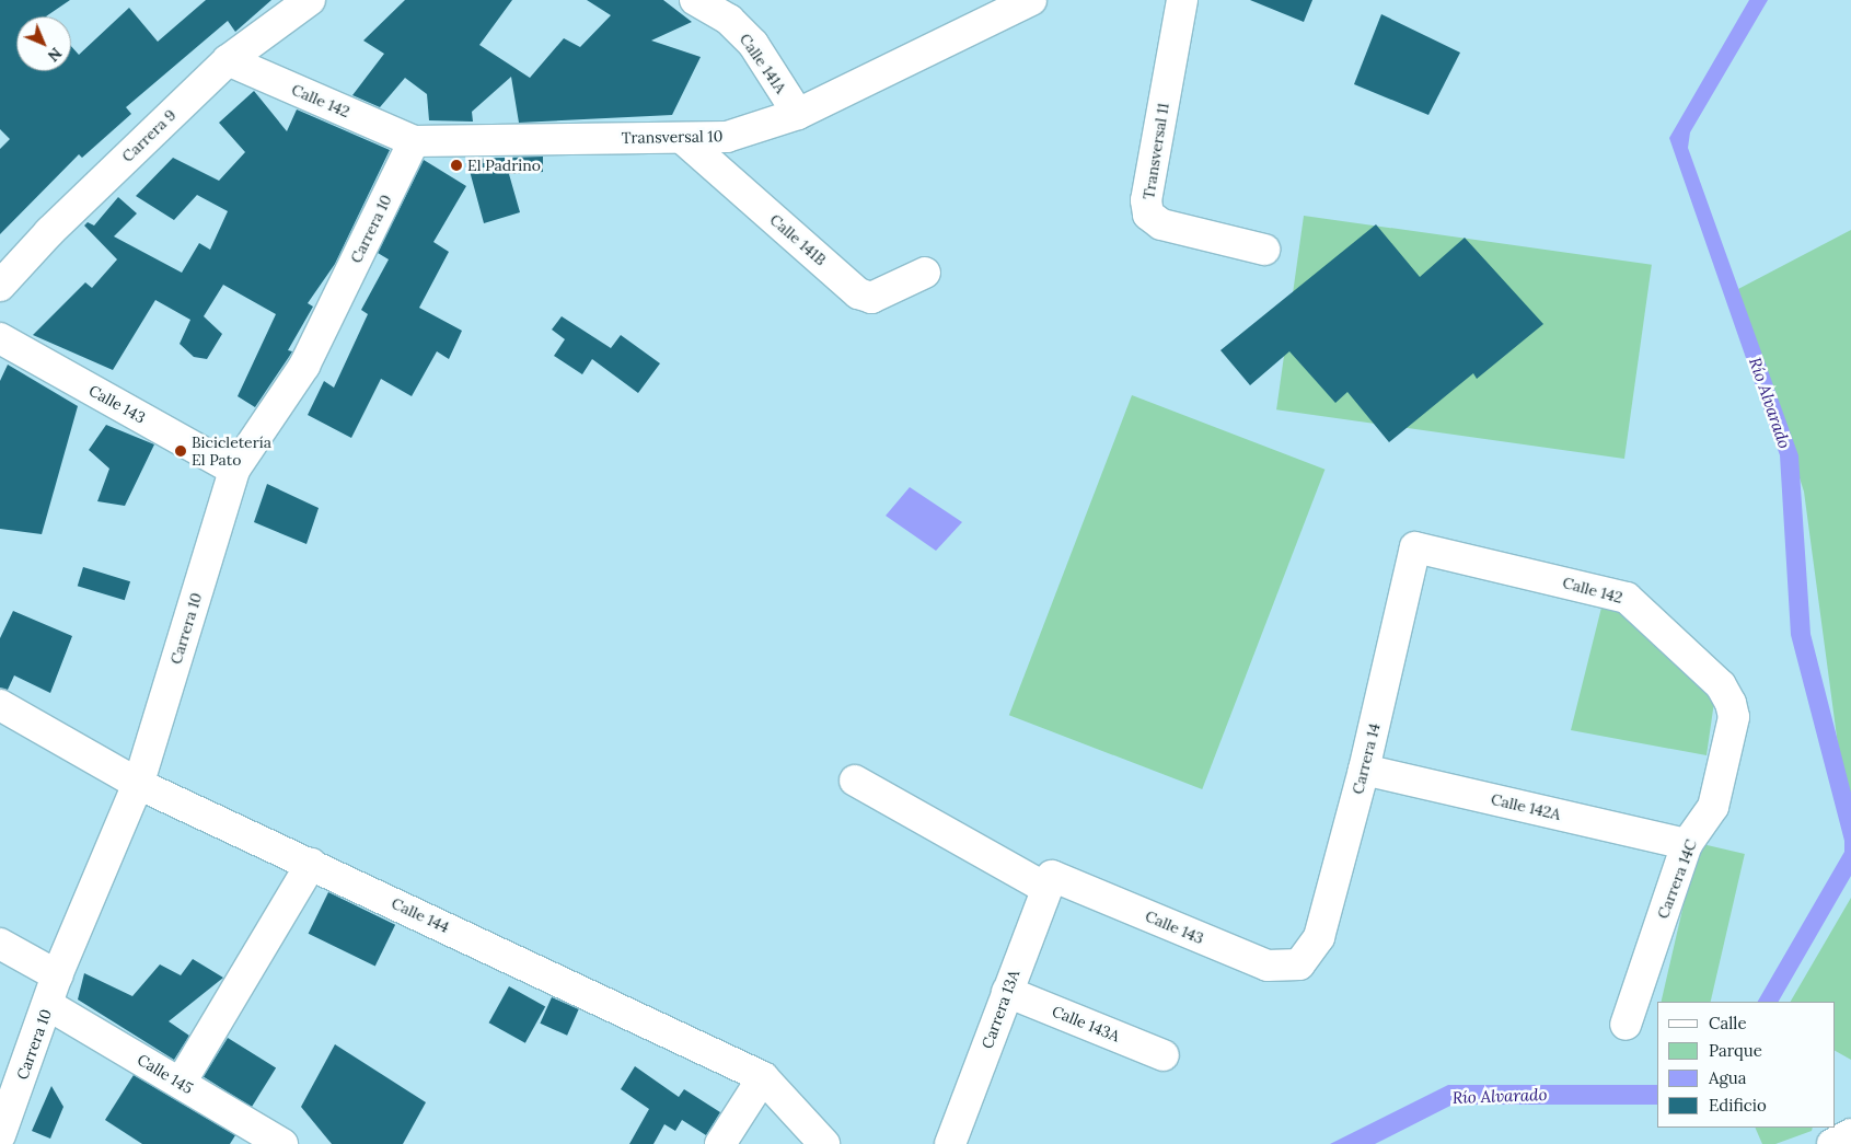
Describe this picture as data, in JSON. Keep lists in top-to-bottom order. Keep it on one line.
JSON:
{"streets":{"street":["Calle 141A","Calle 142","Carrera 9","Transversal 10","Transversal 11","Carrera 10","Calle 141B","Calle 143","Carrera 14","Calle 142A","Carrera 14C","Calle 144","Carrera 13A","Calle 143A","Calle 145"]},"crossings":[["Calle 141A","Transversal 10"],["Calle 142","Carrera 9"],["Calle 142","Transversal 10"],["Calle 142","Carrera 10"],["Calle 142","Carrera 14"],["Calle 142","Carrera 14C"],["Transversal 10","Carrera 10"],["Transversal 10","Calle 141B"],["Carrera 10","Calle 143"],["Carrera 10","Calle 144"],["Carrera 10","Calle 145"],["Calle 143","Carrera 14"],["Calle 143","Carrera 13A"],["Carrera 14","Calle 142A"],["Calle 142A","Carrera 14C"],["Carrera 13A","Calle 143A"]],"water":["Río Alvarado"],"places":["El Padrino","Bicicletería El Pato"],"legend":["Calle","Parque","Agua","Edificio"],"north":"bottom right"}
